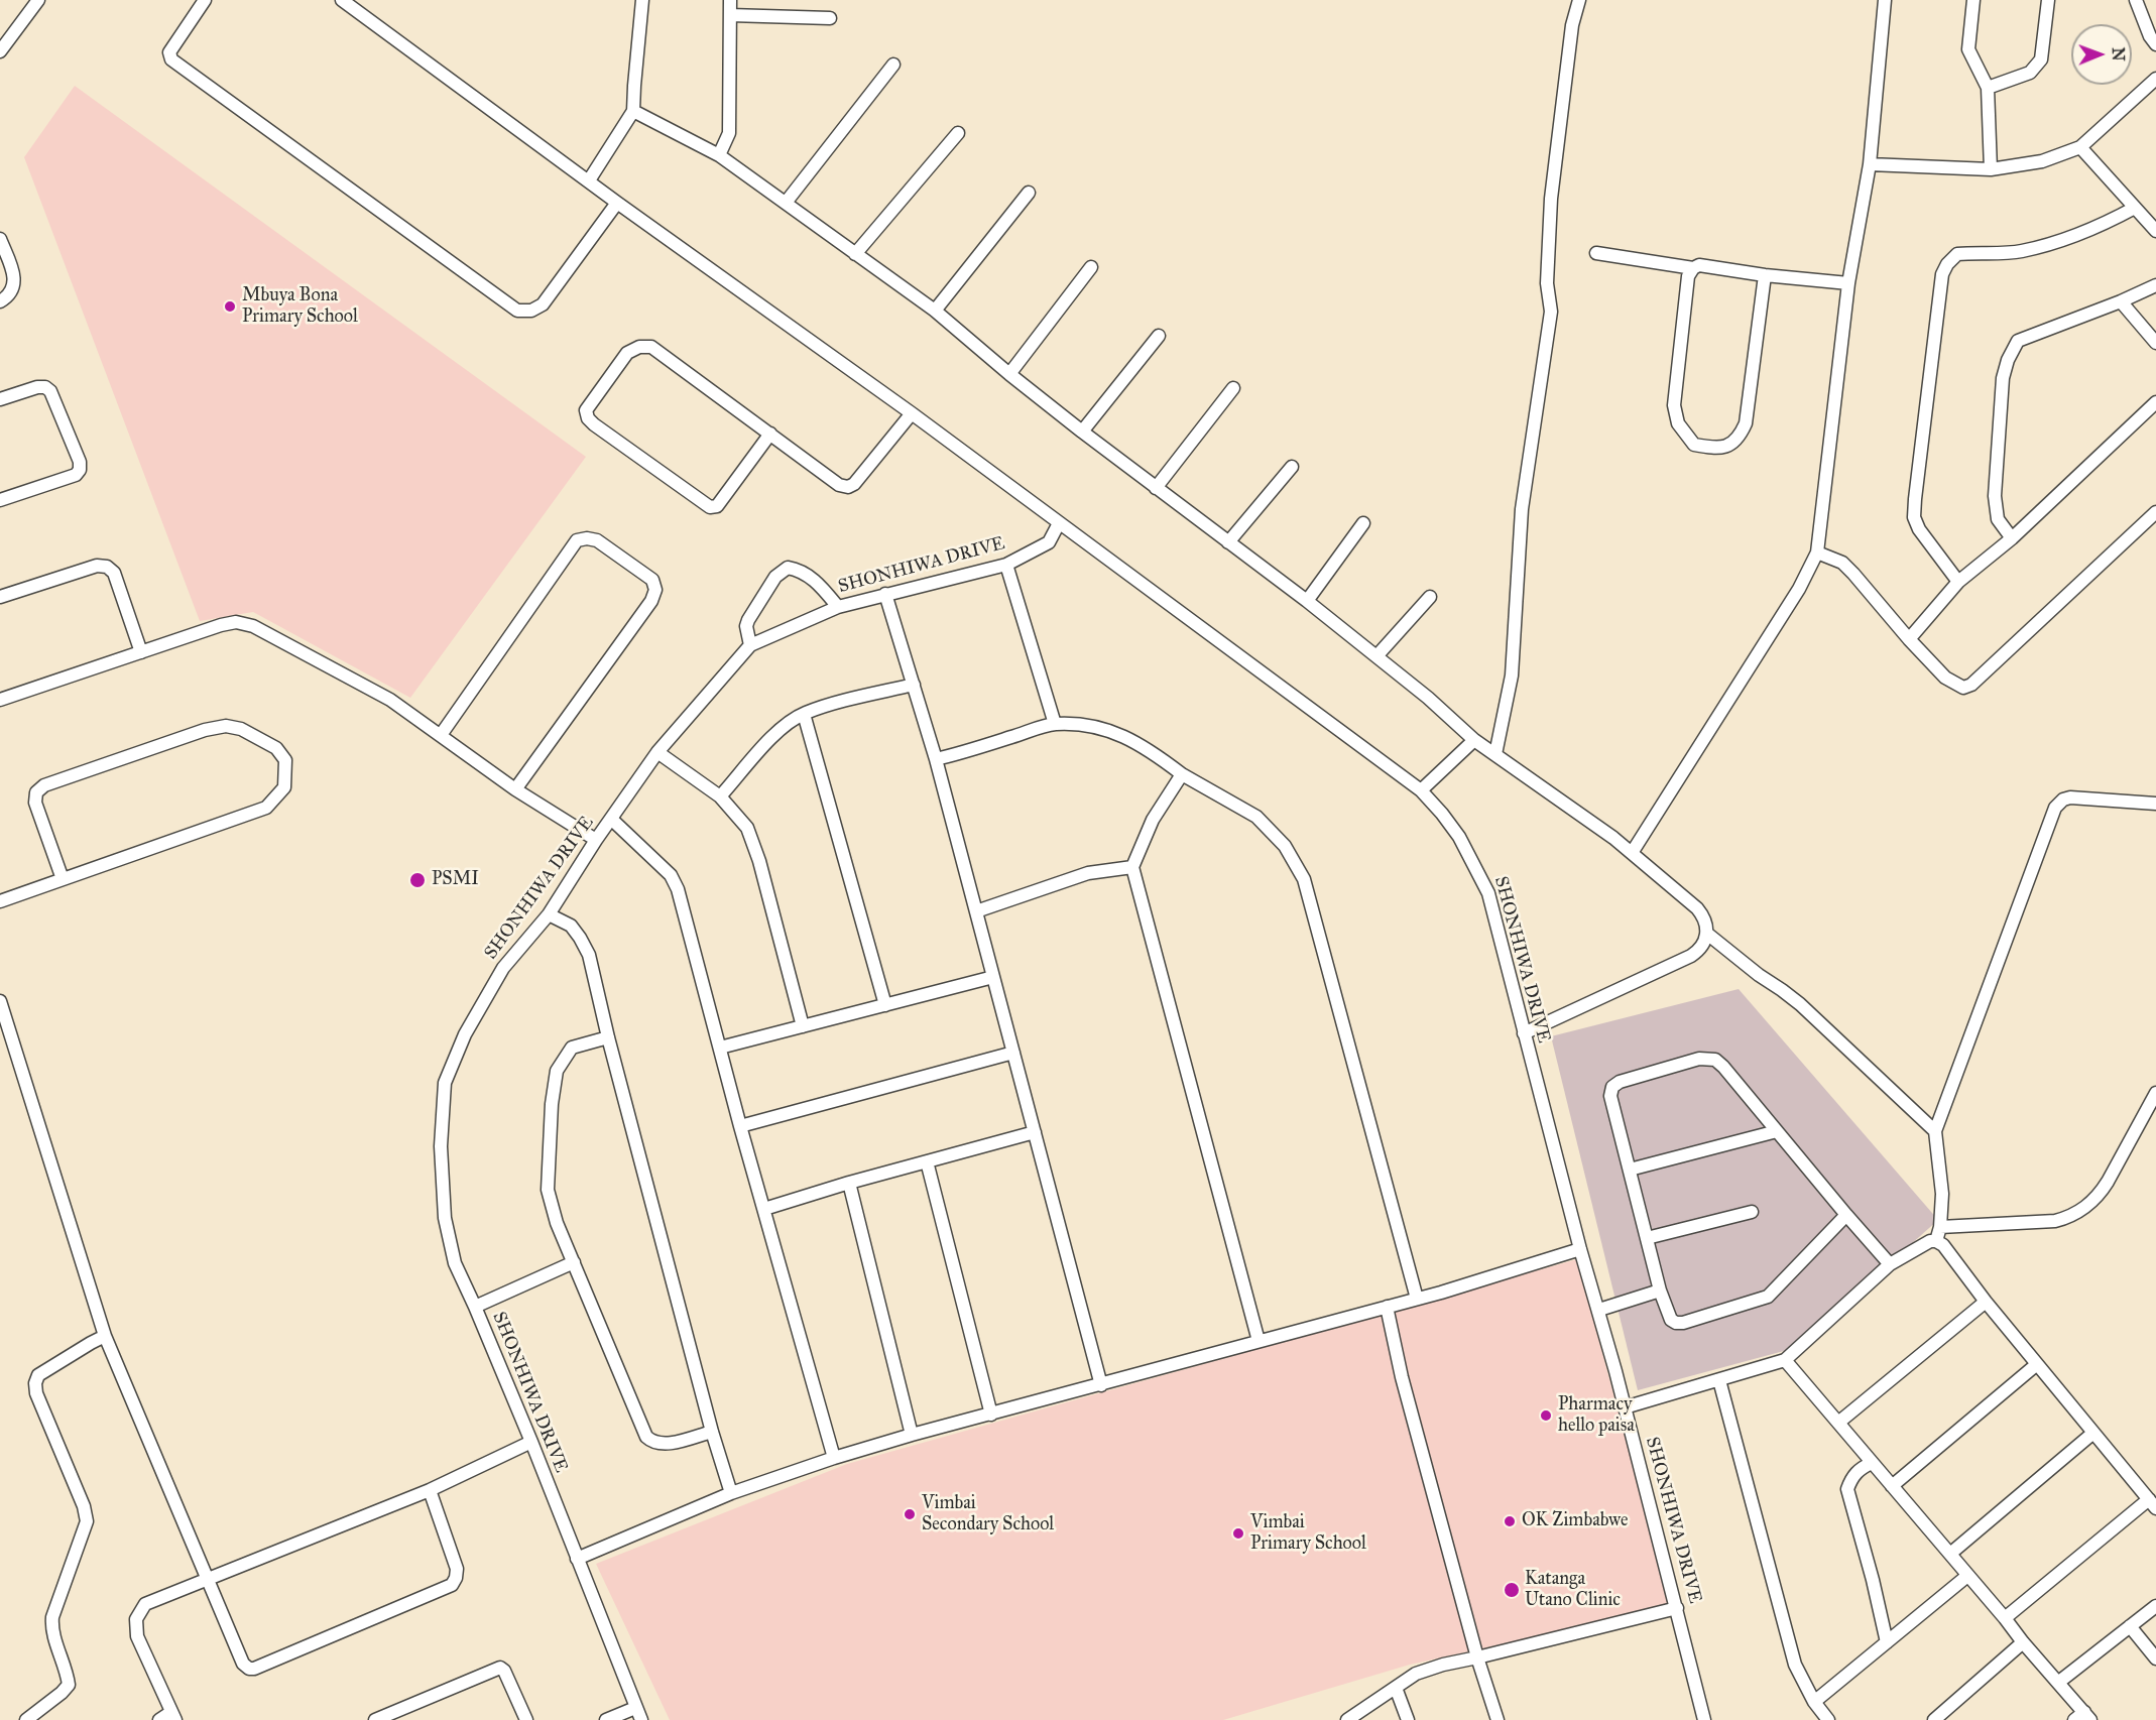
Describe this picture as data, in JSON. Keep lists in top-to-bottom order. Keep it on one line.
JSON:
{"streets":{"street":["SHONHIWA DRIVE"]},"places":["Mbuya Bona Primary School","PSMI","Pharmacy hello paisa","Vimbai Secondary School","OK Zimbabwe","Vimbai Primary School","Katanga Utano Clinic"],"north":"right"}
